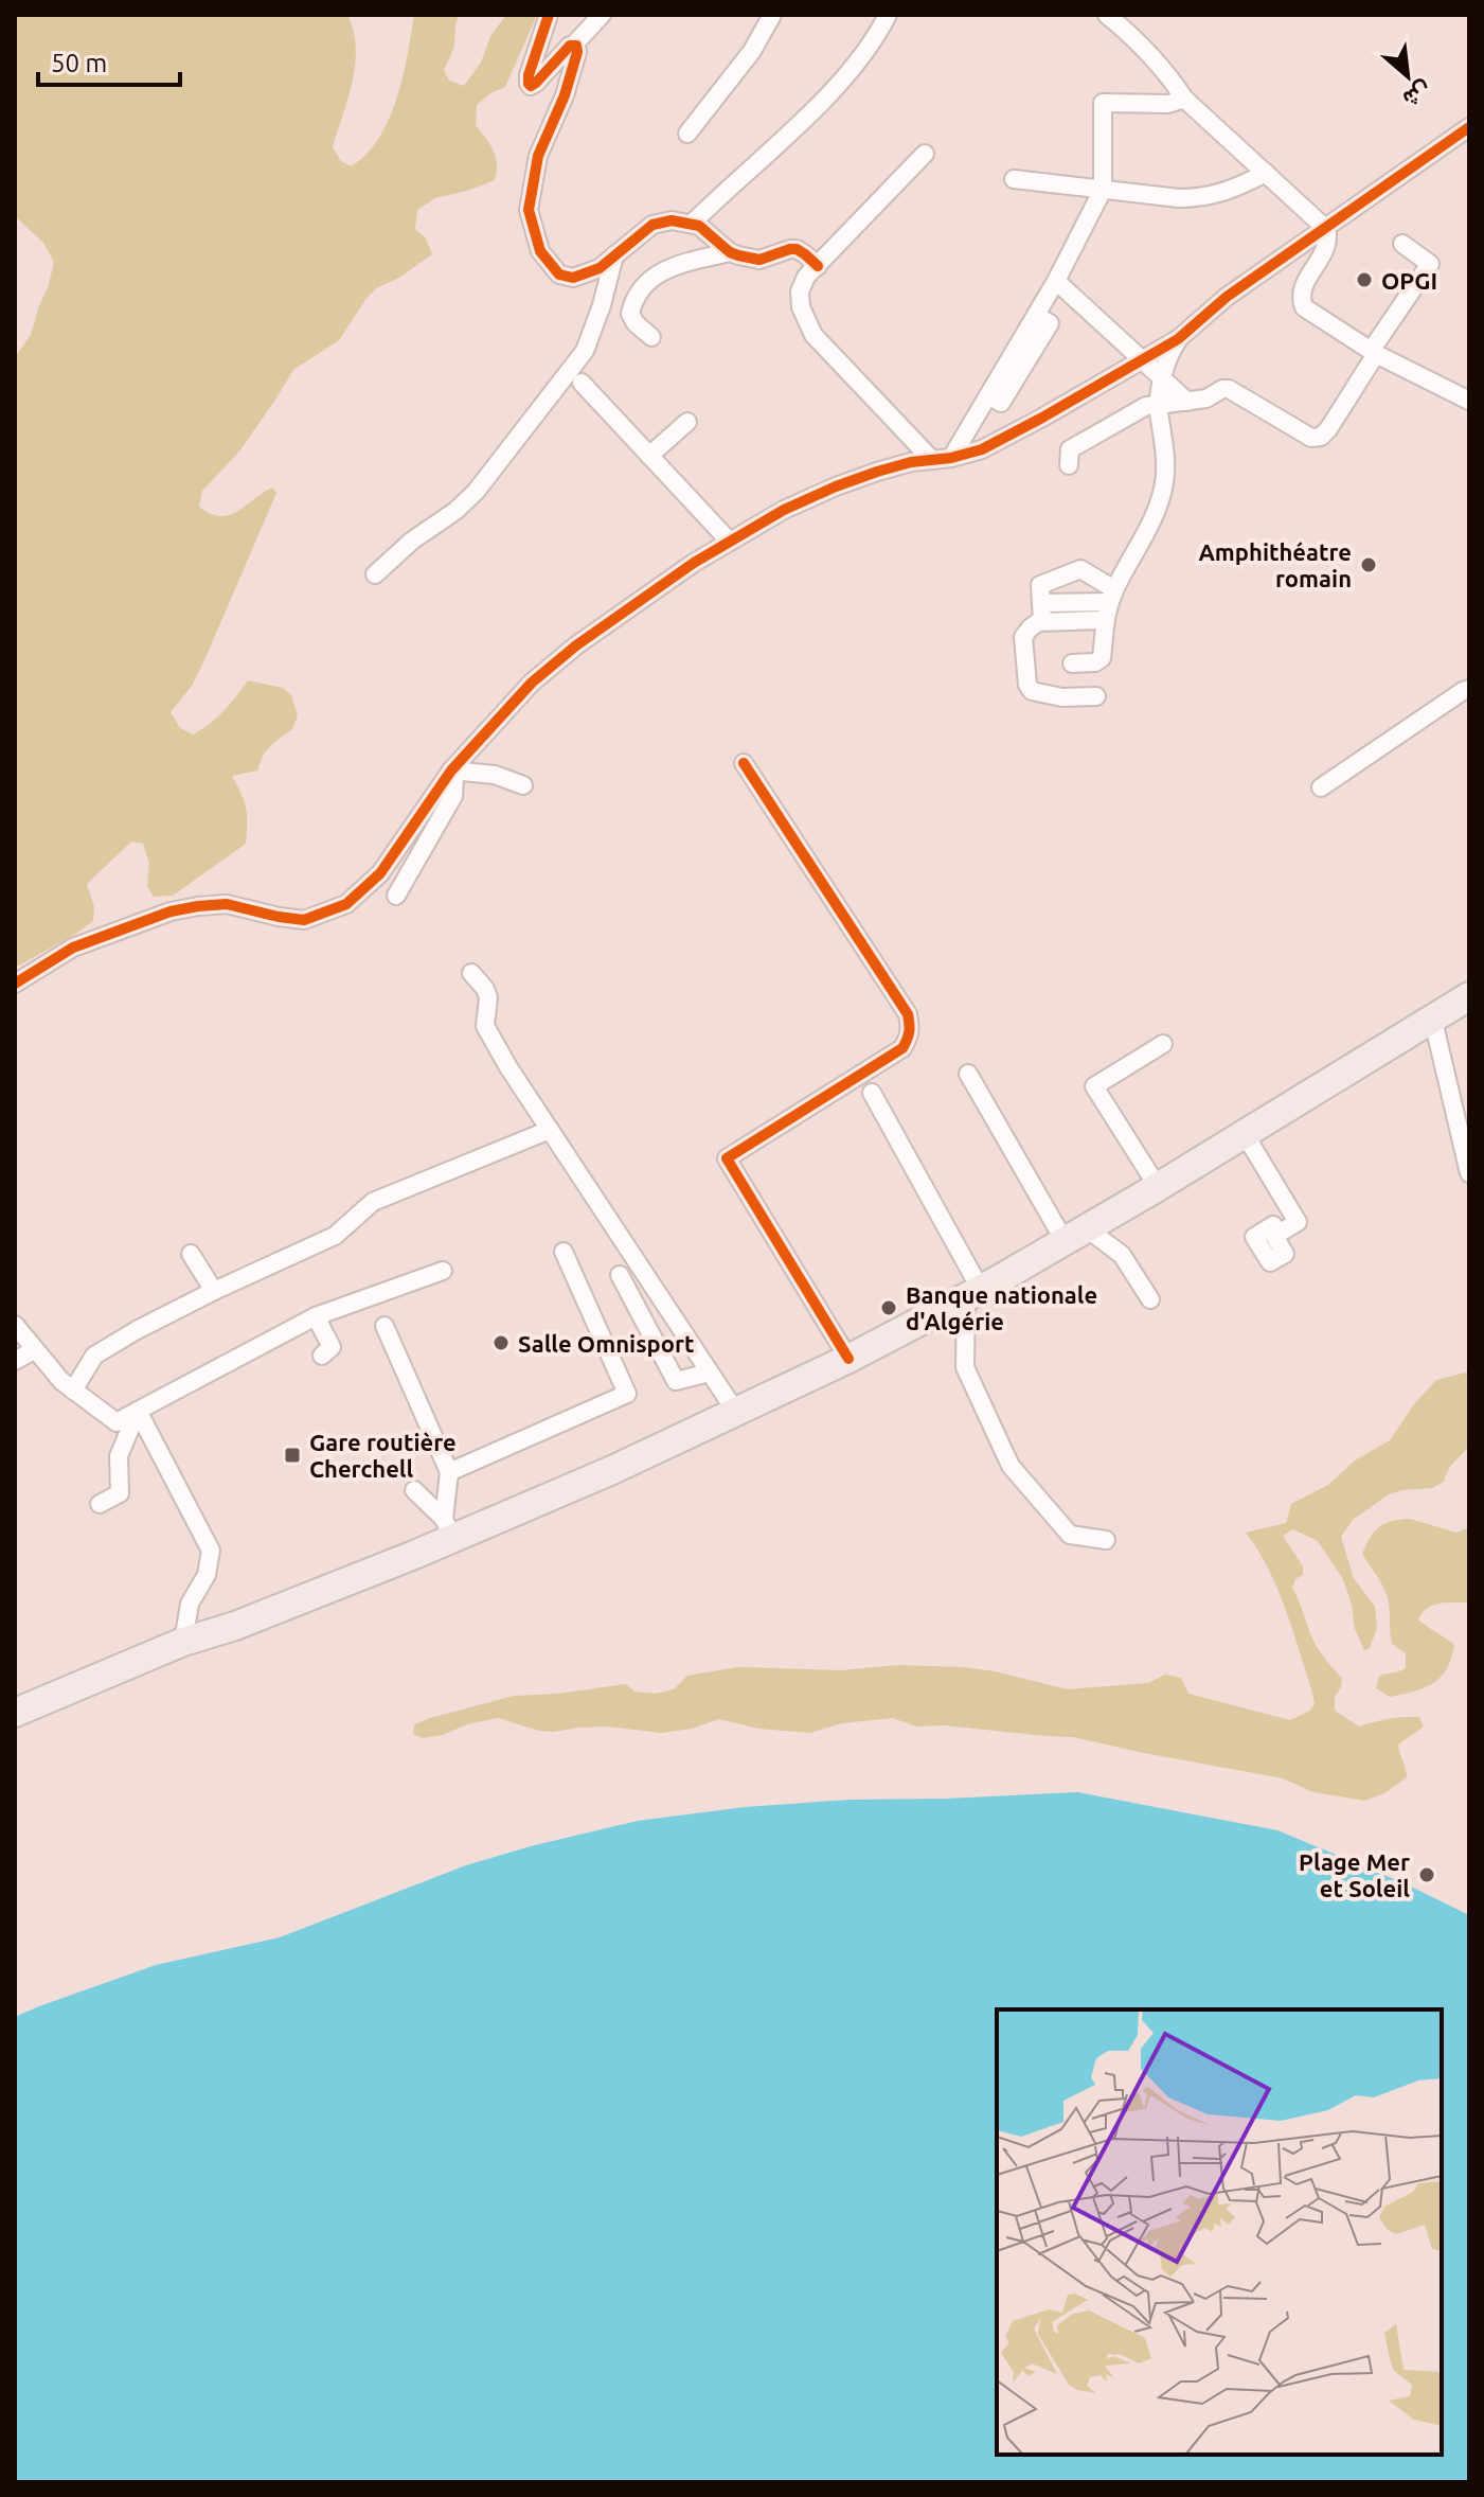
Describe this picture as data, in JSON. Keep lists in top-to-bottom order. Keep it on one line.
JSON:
{"places":{"other":["OPGI","Amphithéatre romain","Banque nationale d'Algérie","Salle Omnisport","Plage Mer et Soleil"],"transit":["Gare routière Cherchell"]},"scale_bar":"50 m","north":"bottom right"}
